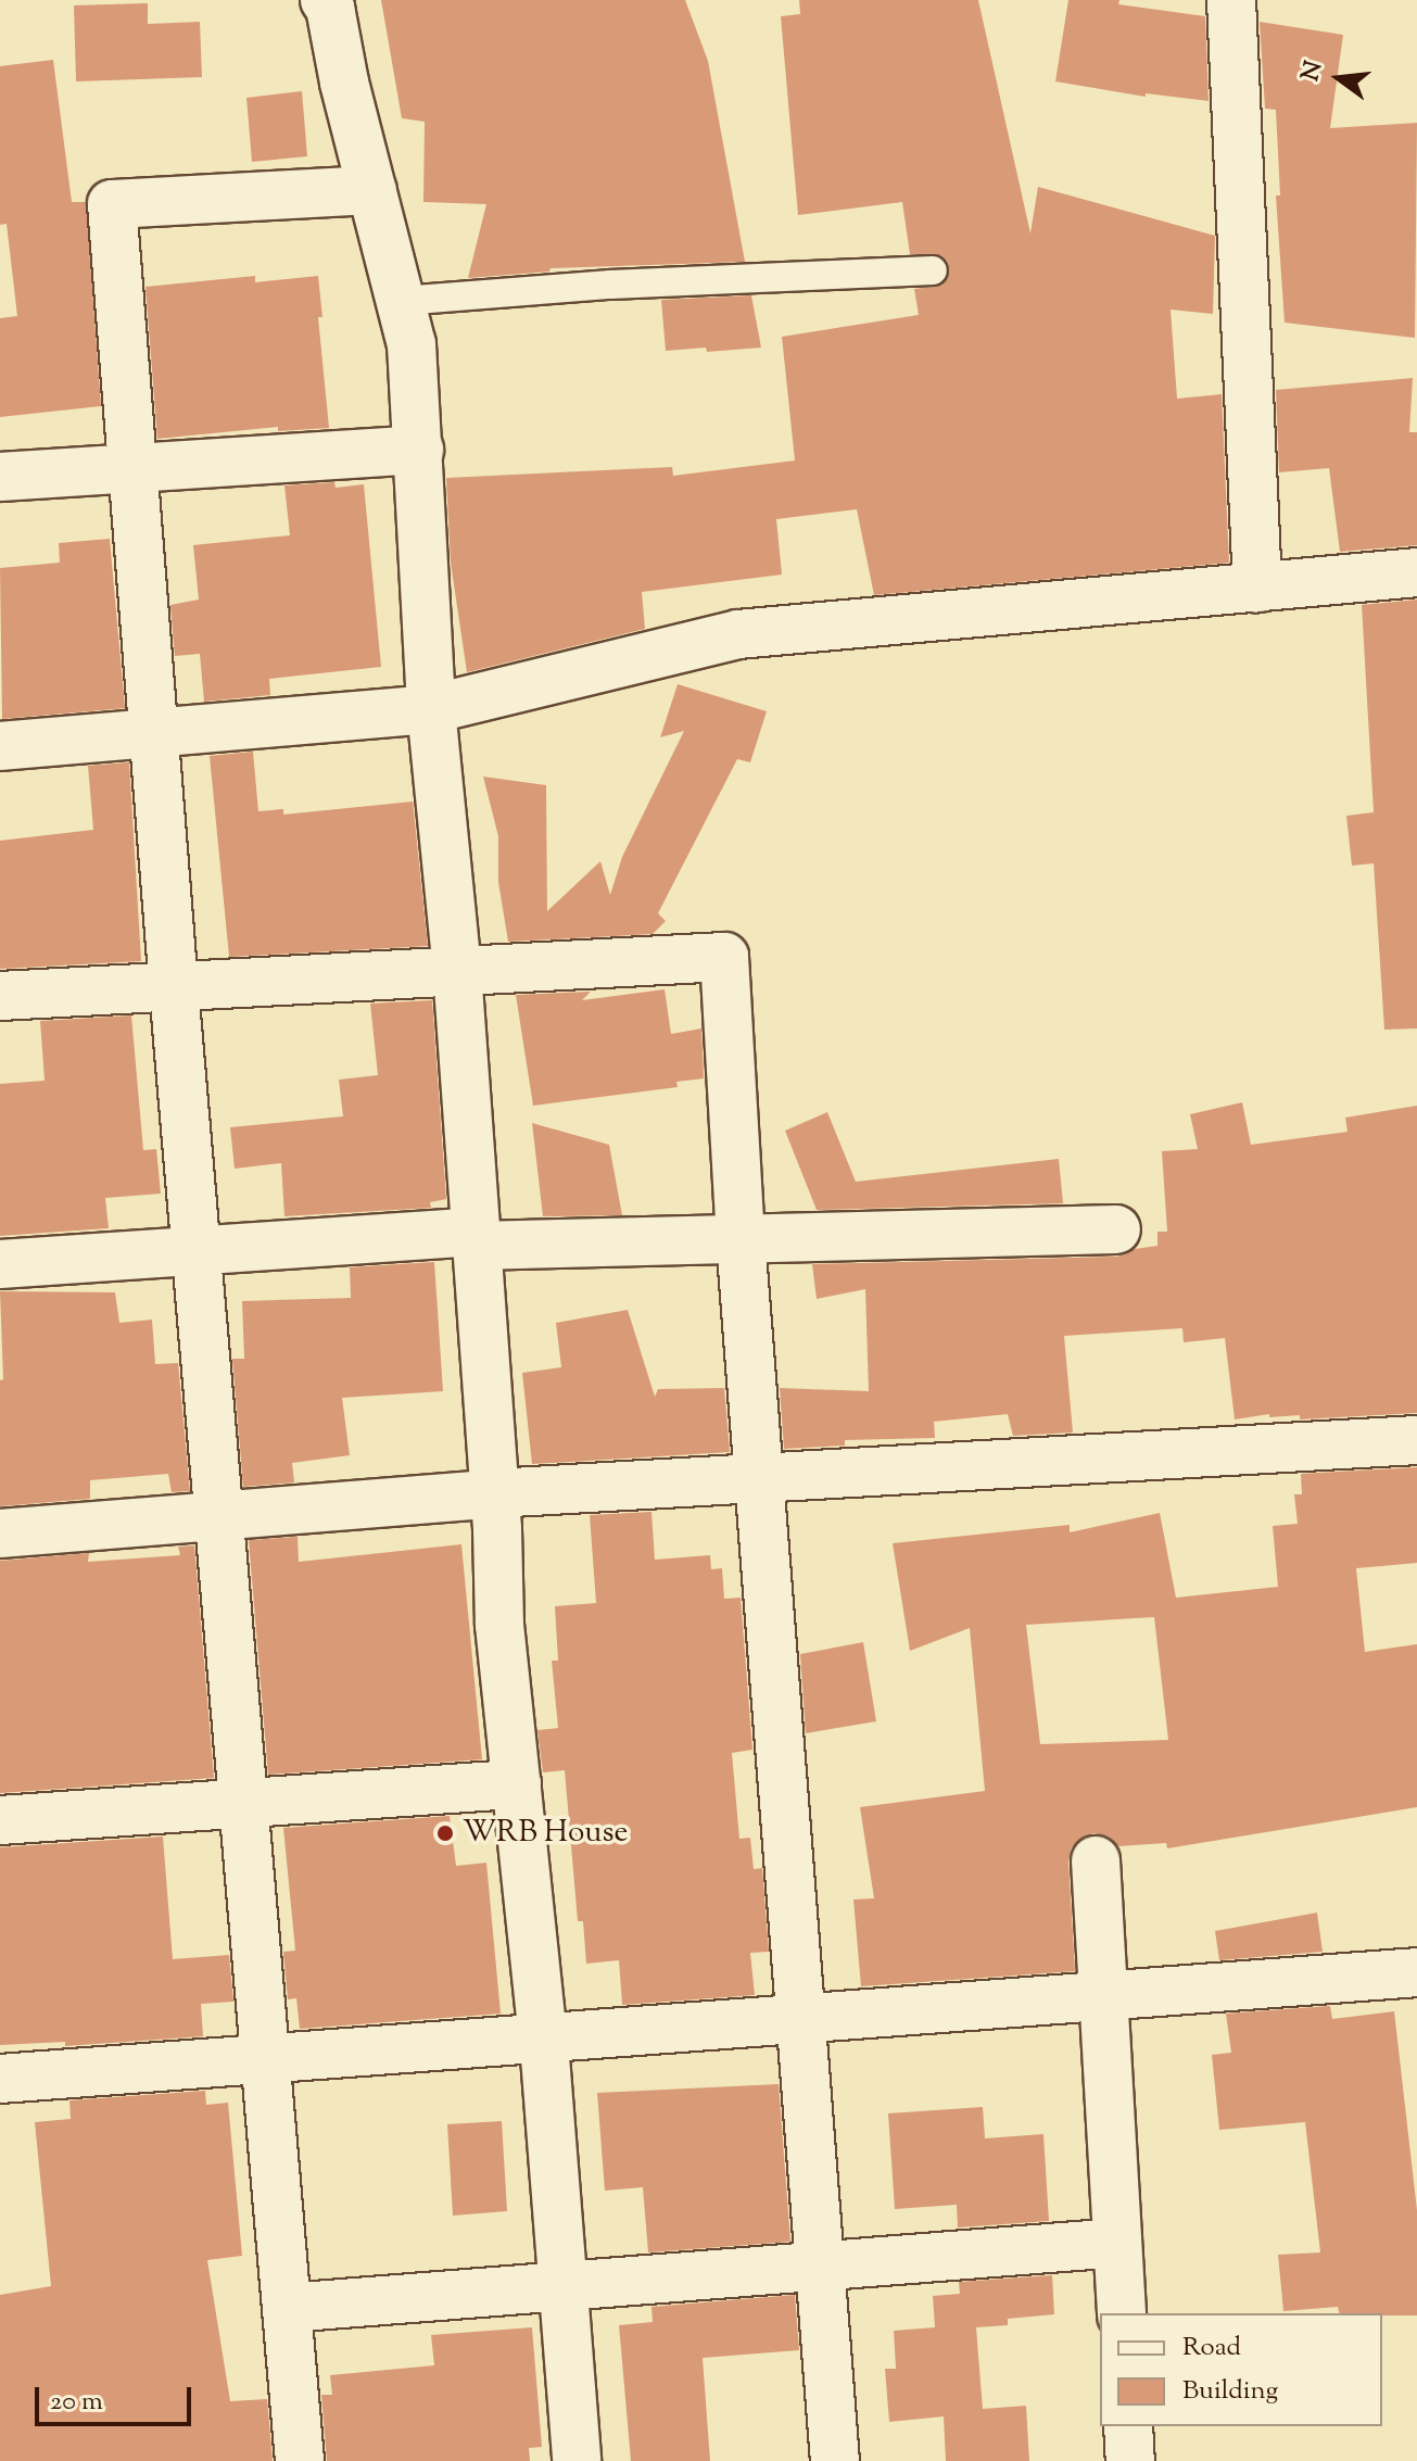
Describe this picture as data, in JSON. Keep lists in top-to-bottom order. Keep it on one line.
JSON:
{"places":["WRB House"],"legend":["Road","Building"],"scale_bar":"20 m","north":"left"}
